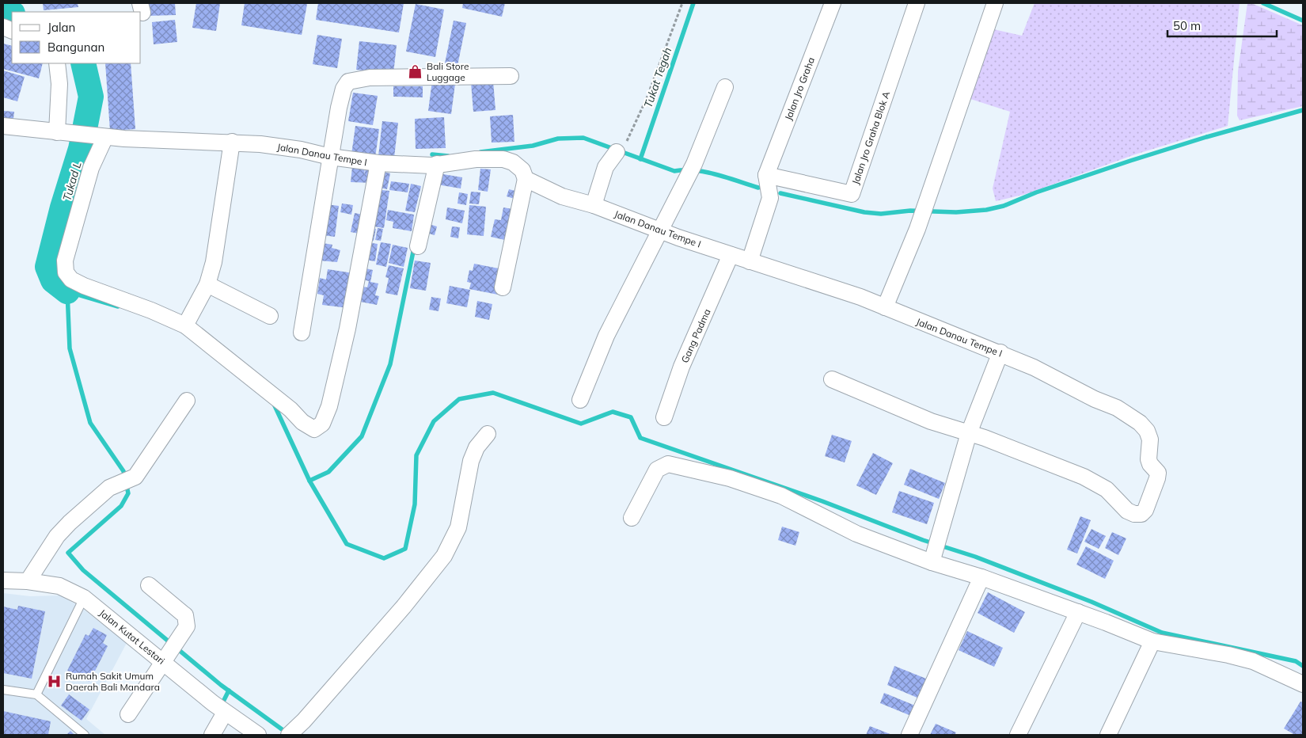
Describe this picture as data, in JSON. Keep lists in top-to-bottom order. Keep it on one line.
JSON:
{"streets":{"street":["Jalan Jro Graha","Jalan Jro Graha Blok A","Jalan Danau Tempe I","Gang Padma","Jalan Kutat Lestari"]},"crossings":[["Jalan Jro Graha","Jalan Jro Graha Blok A"],["Jalan Danau Tempe I","Gang Padma"]],"water":["Tukat Tegah","Tukad L"],"places":{"shop":["Bali Store Luggage"],"hospital":["Rumah Sakit Umum Daerah Bali Mandara"]},"legend":["Jalan","Bangunan"],"scale_bar":"50 m"}
